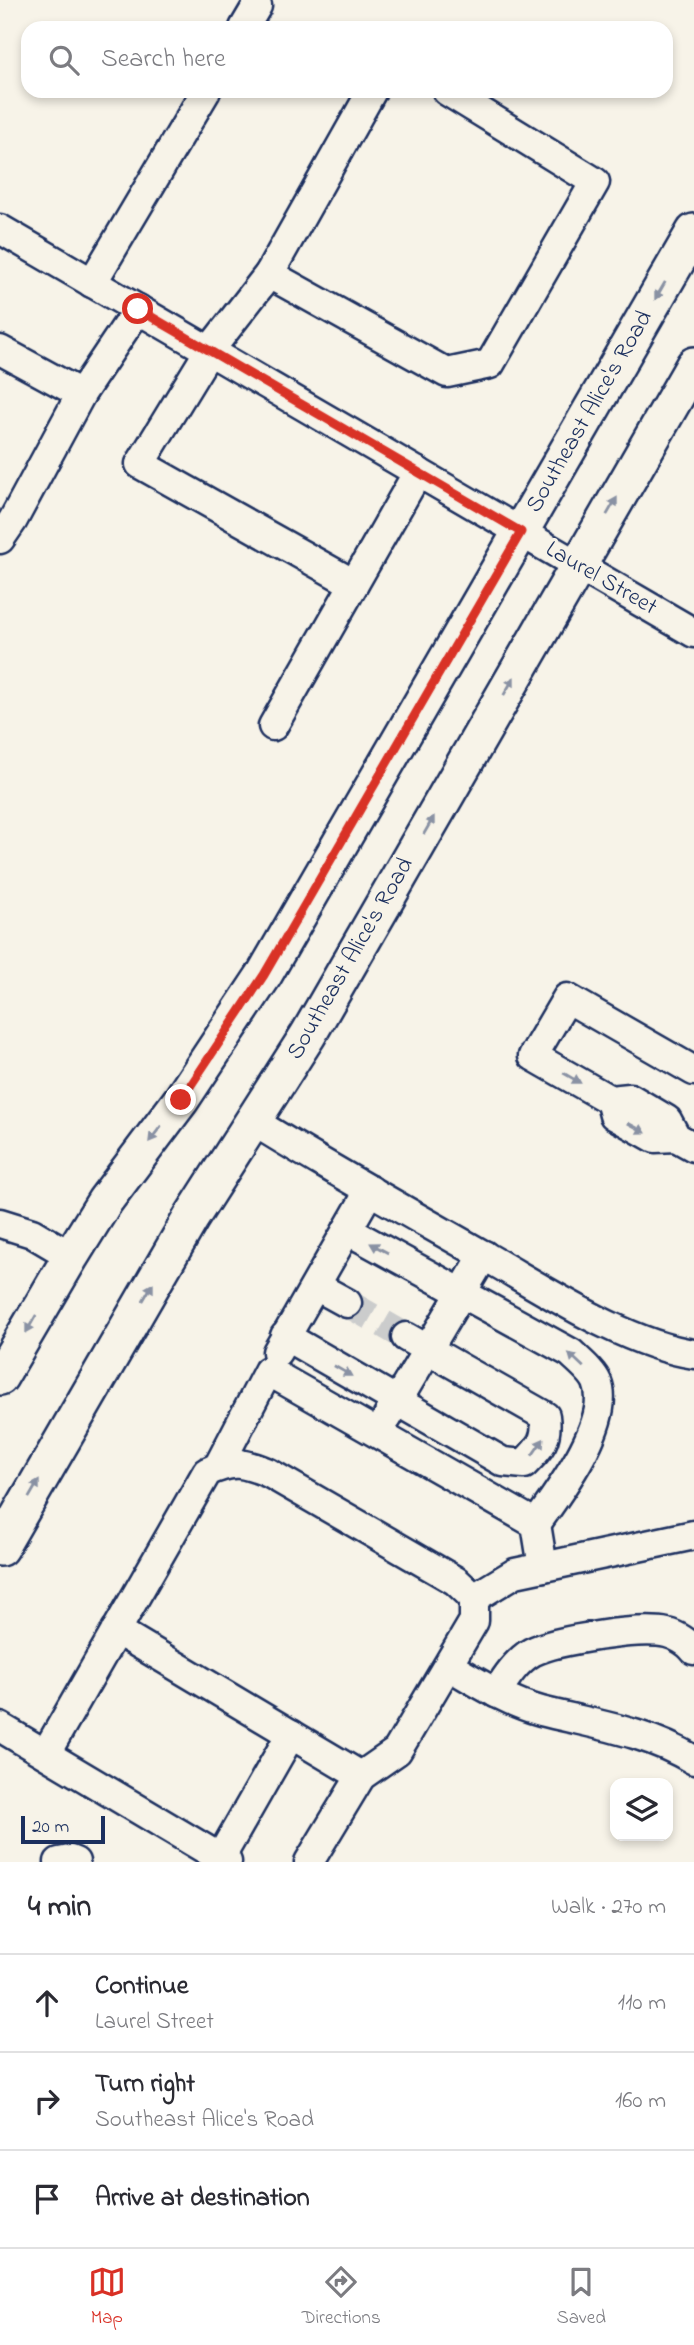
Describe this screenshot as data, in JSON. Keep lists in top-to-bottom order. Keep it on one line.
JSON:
{"streets":{"main road":["Southeast Alice's Road"],"street":["Laurel Street"]},"crossings":[["Southeast Alice's Road","Laurel Street"]],"scale_bar":"20 m","page":{"search":"Search here","scale":"20 m","heading":["4 min","Walk · 270 m"],"list":[["Continue","Laurel Street","110 m"],["Turn right","Southeast Alice's Road","160 m"],"Arrive at destination"],"nav":["Map","Directions","Saved"]}}
